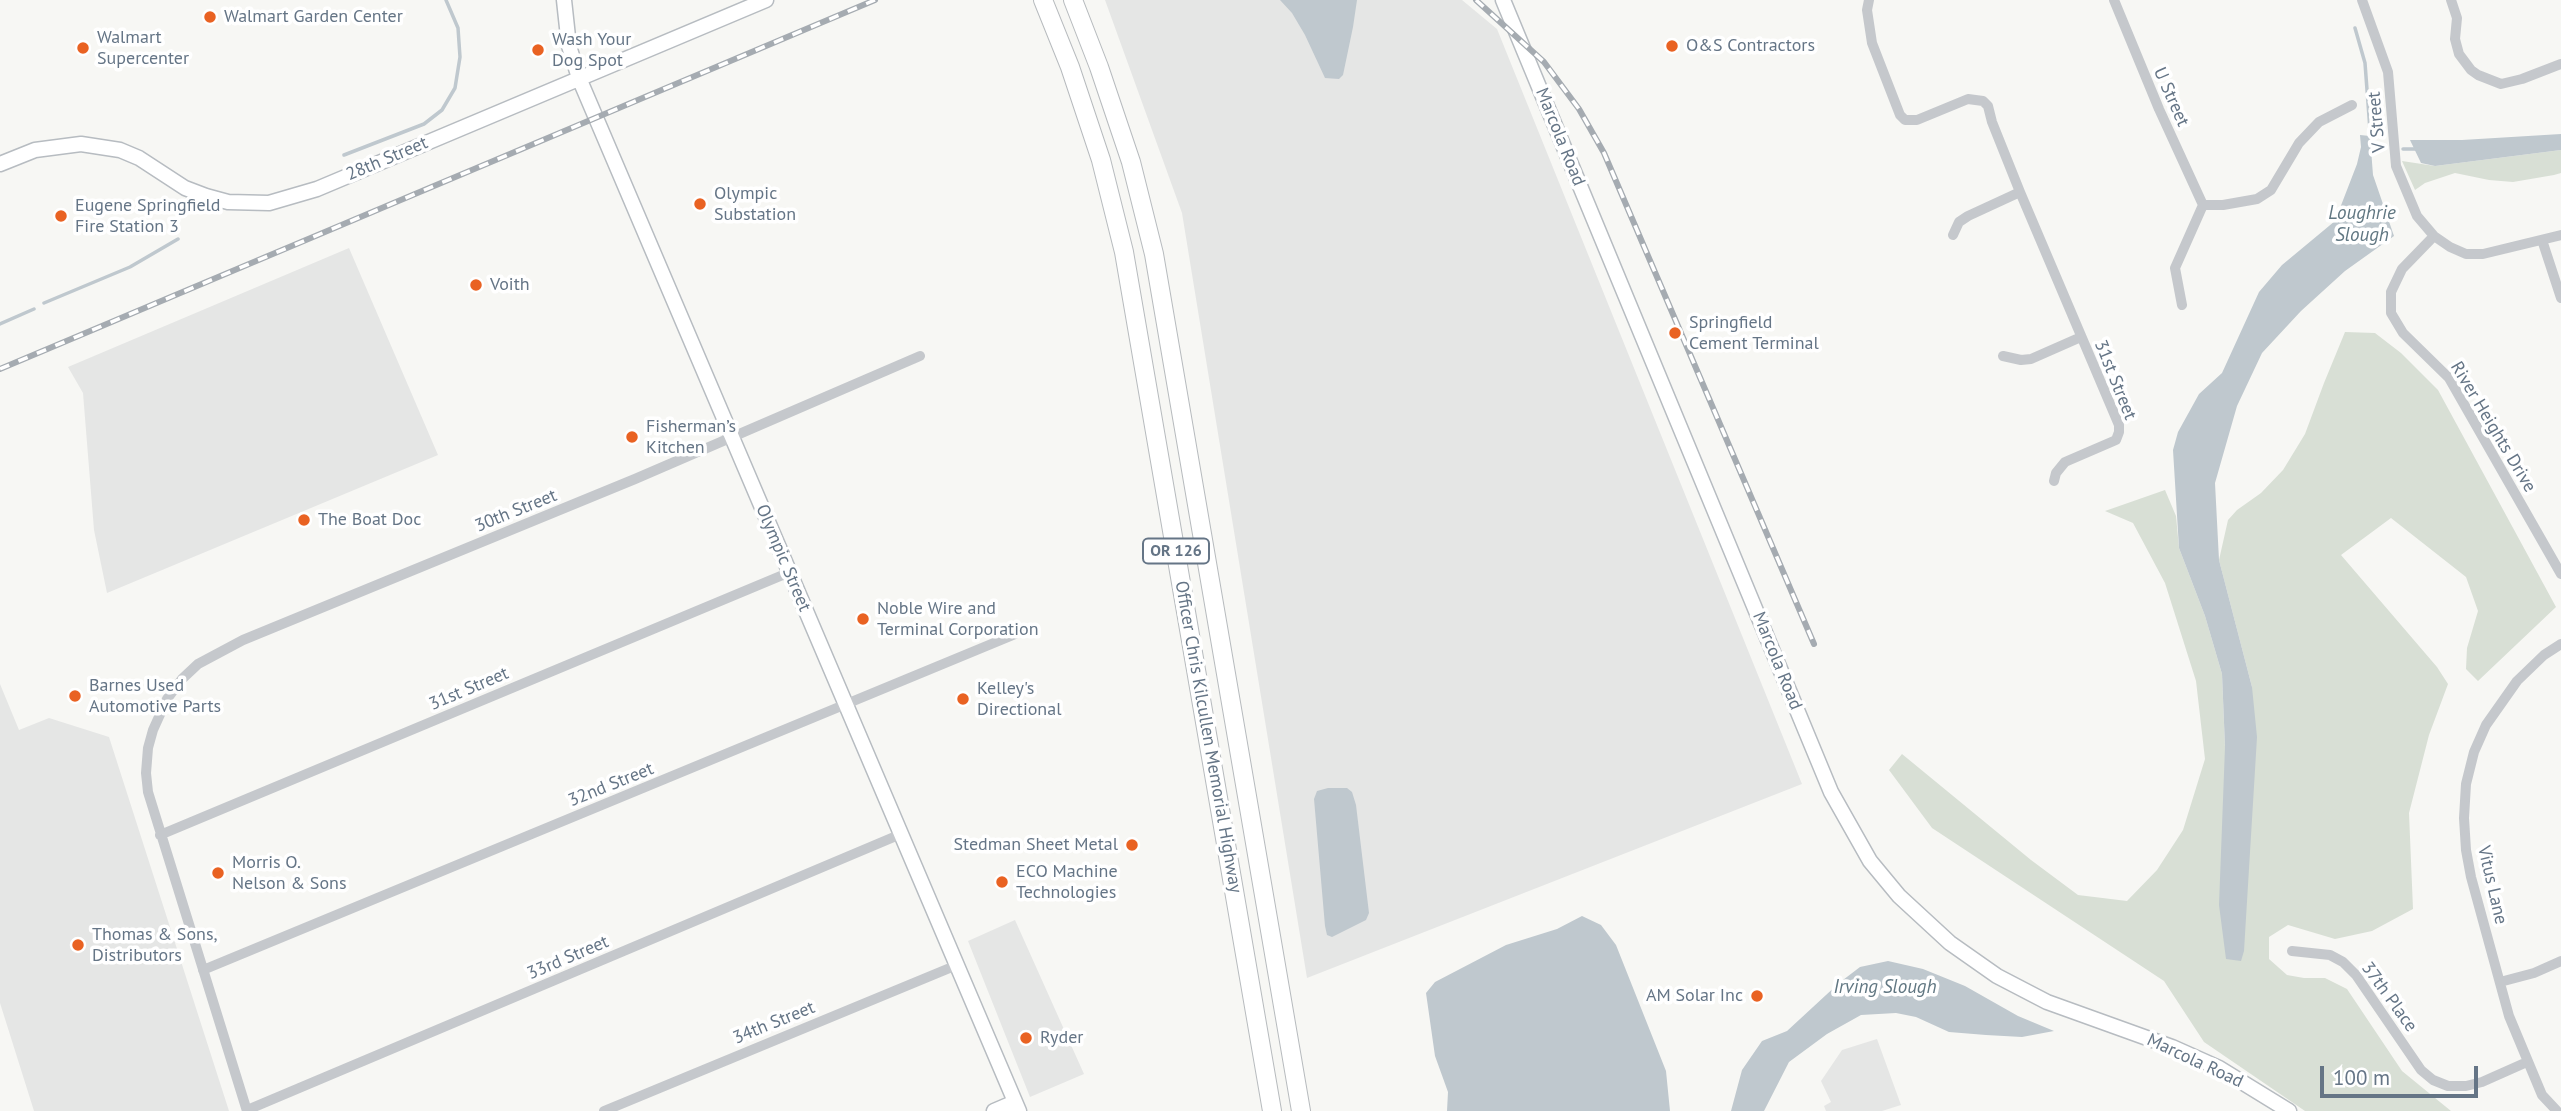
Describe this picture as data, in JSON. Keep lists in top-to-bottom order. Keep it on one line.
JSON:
{"streets":{"highway":["OR 126","Officer Chris Kilcullen Memorial Highway"],"main road":["Marcola Road","28th Street","Olympic Street"],"street":["U Street","V Street","31st Street","River Heights Drive","30th Street","32nd Street","Vitus Lane","33rd Street","37th Place","34th Street"]},"crossings":[["V Street","River Heights Drive"],["28th Street","Olympic Street"],["31st Street","30th Street"],["31st Street","Olympic Street"],["30th Street","Olympic Street"],["30th Street","32nd Street"],["30th Street","33rd Street"],["Olympic Street","32nd Street"],["Olympic Street","33rd Street"],["Olympic Street","34th Street"],["Vitus Lane","37th Place"]],"water":["Loughrie Slough","Irving Slough"],"places":["Walmart Garden Center","O&S Contractors","Walmart Supercenter","Wash Your Dog Spot","Olympic Substation","Eugene Springfield Fire Station 3","Voith","Springfield Cement Terminal","Fisherman’s Kitchen","The Boat Doc","Noble Wire and Terminal Corporation","Barnes Used Automotive Parts","Kelley's Directional","Stedman Sheet Metal","Morris O. Nelson & Sons","ECO Machine Technologies","Thomas & Sons, Distributors","AM Solar Inc","Ryder"],"scale_bar":"100 m"}
